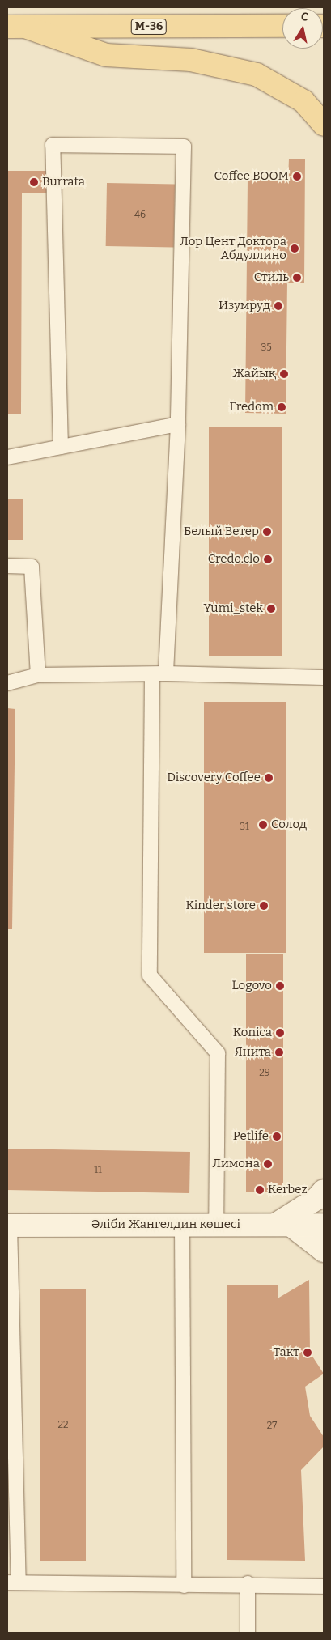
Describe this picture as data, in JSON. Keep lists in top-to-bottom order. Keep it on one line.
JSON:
{"streets":{"main road":["M-36"],"street":["Әліби Жангелдин көшесі"]},"places":["Coffee BOOM","Burrata","Лор Цент Доктора Абдуллино","Стиль","Изумруд","Жайық","Fredom","Белый Ветер","Credo.clo","Yumi_stek","Discovery Coffee","Солод","Kinder store","Logovo","Konica","Янита","Petlife","Лимона","Kerbez","Такт"],"house_numbers":["46","35","31","29","11","22","27"],"north":"top"}
